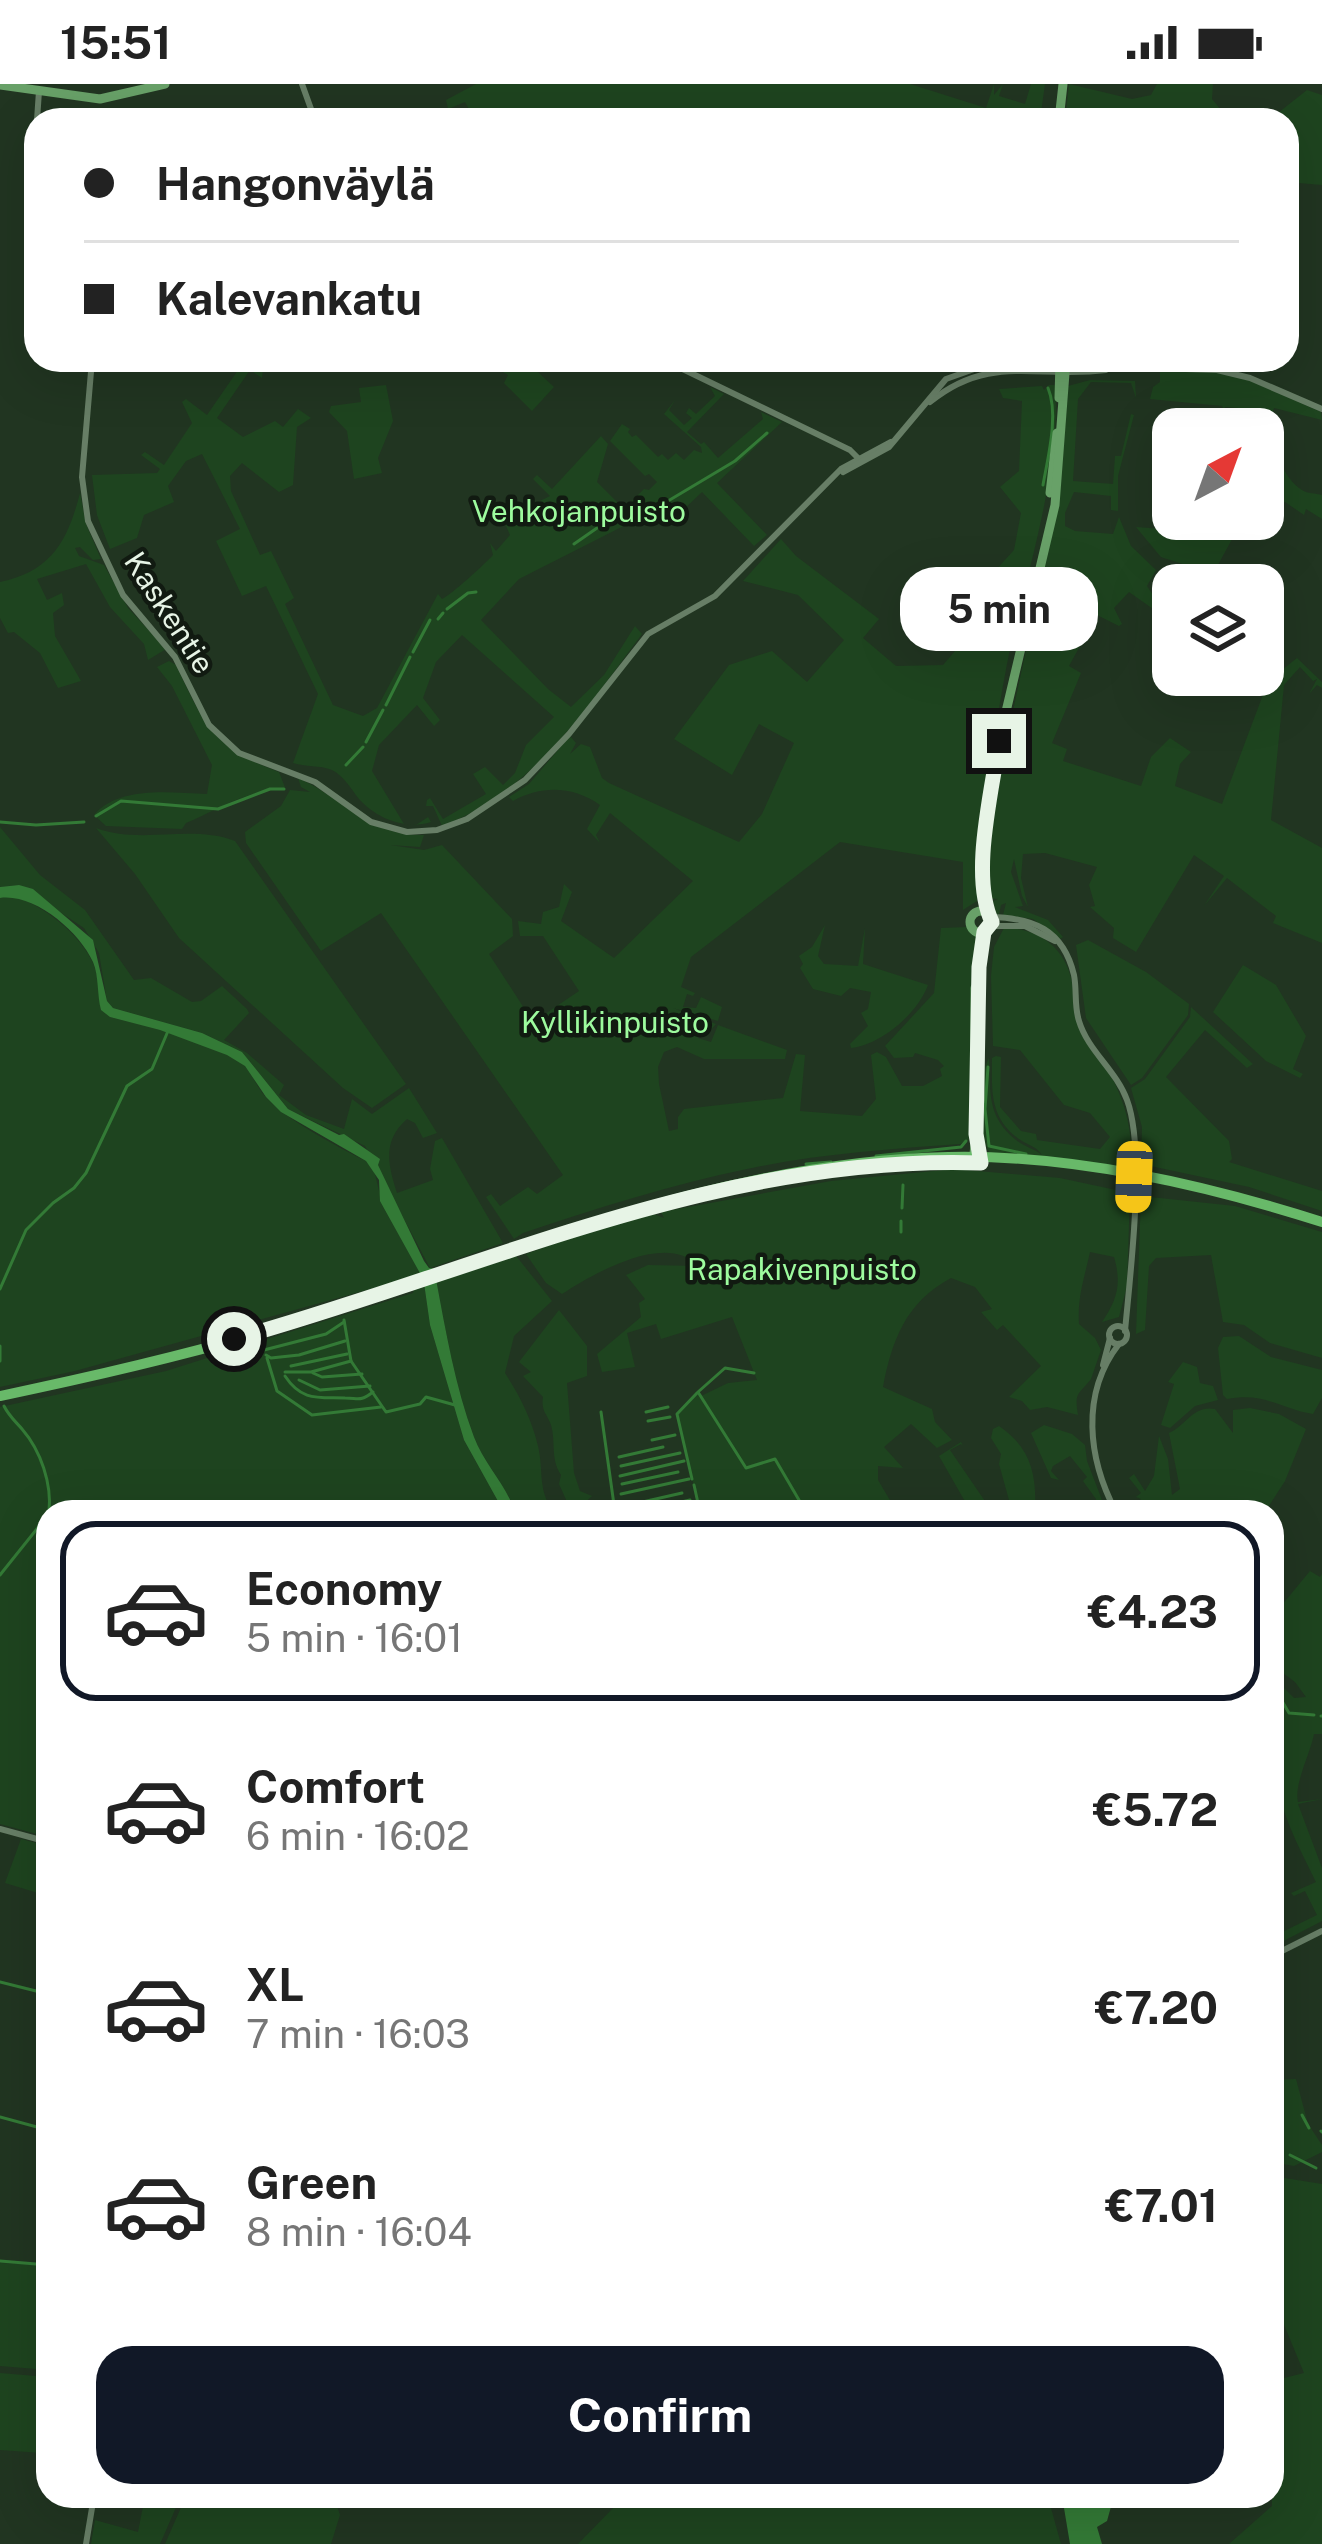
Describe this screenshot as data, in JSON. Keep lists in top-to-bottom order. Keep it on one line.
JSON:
{"streets":{"street":["Kaskentie"]},"parks":["Vehkojanpuisto","Kyllikinpuisto","Rapakivenpuisto"],"north":"top right","page":{"status":"15:51","banner":["Hangonväylä","Kalevankatu"],"bubble":"5 min","list":[{"name":"Economy","note":"5 min · 16:01","value":"€4.23"},{"name":"Comfort","note":"6 min · 16:02","value":"€5.72"},{"name":"XL","note":"7 min · 16:03","value":"€7.20"},{"name":"Green","note":"8 min · 16:04","value":"€7.01"}],"buttons":"Confirm"}}
